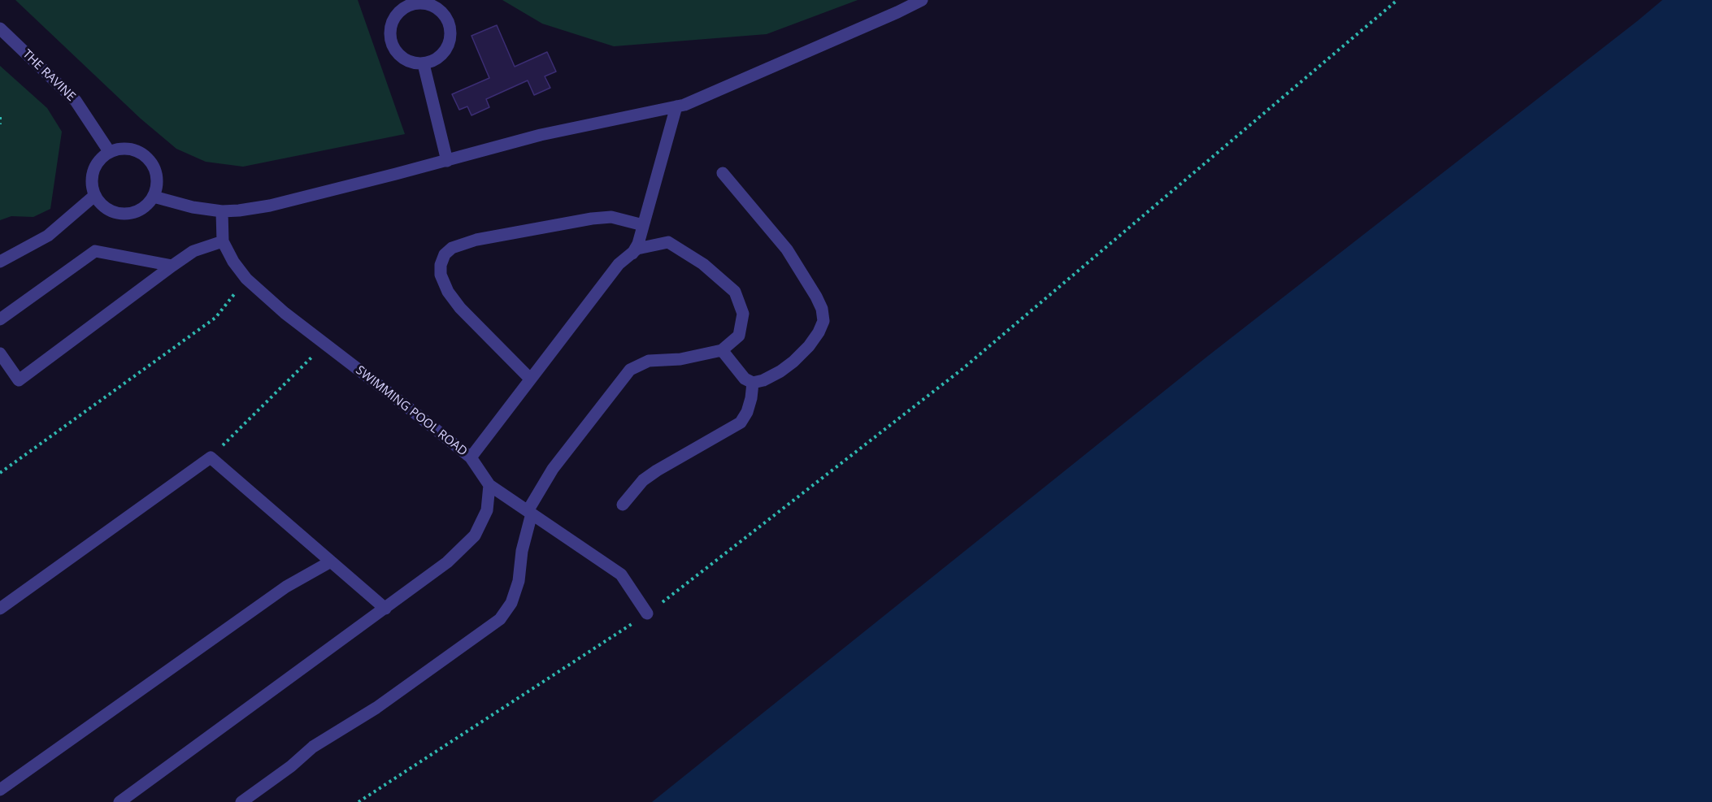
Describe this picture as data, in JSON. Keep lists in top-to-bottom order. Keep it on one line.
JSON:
{"streets":{"street":["THE RAVINE","SWIMMING POOL ROAD"]}}
